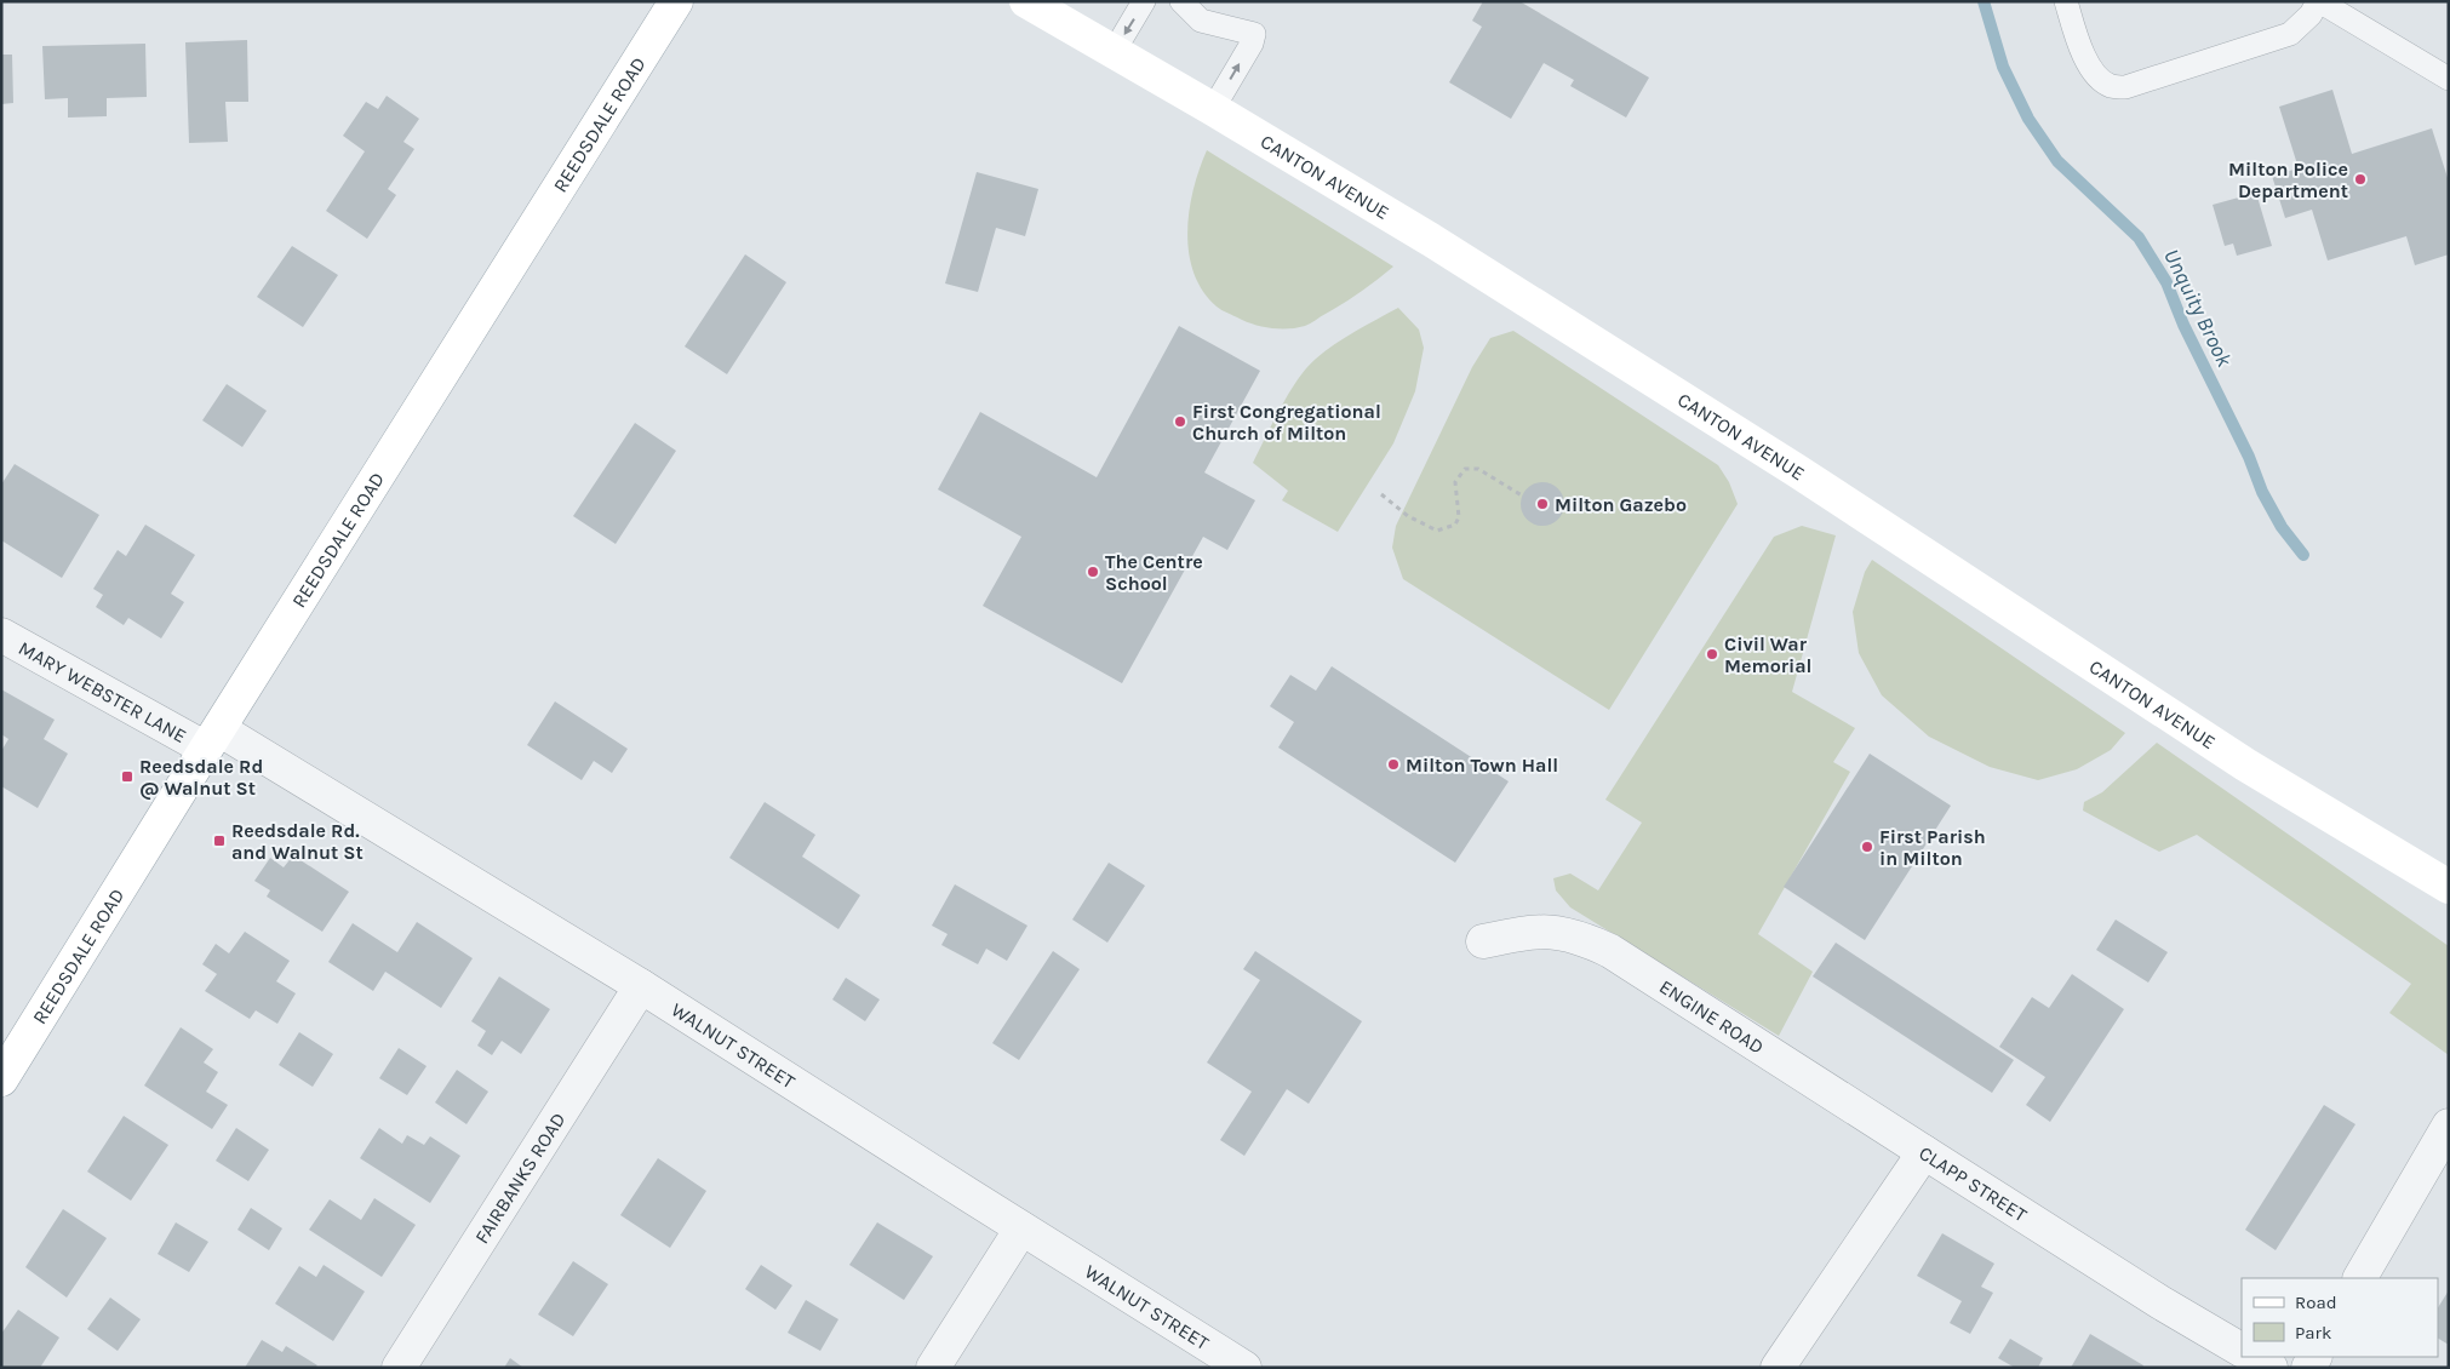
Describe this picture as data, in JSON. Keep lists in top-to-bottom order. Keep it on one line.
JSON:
{"streets":{"main road":["REEDSDALE ROAD","CANTON AVENUE"],"street":["MARY WEBSTER LANE","ENGINE ROAD","WALNUT STREET","FAIRBANKS ROAD","CLAPP STREET"]},"crossings":[["REEDSDALE ROAD","MARY WEBSTER LANE"],["REEDSDALE ROAD","WALNUT STREET"],["MARY WEBSTER LANE","WALNUT STREET"],["ENGINE ROAD","CLAPP STREET"],["WALNUT STREET","FAIRBANKS ROAD"]],"water":["Unquity Brook"],"places":{"other":["Milton Police Department","First Congregational Church of Milton","Milton Gazebo","The Centre School","Civil War Memorial","Milton Town Hall","First Parish in Milton"],"transit":["Reedsdale Rd @ Walnut St","Reedsdale Rd. and Walnut St"]},"legend":["Road","Park"]}
